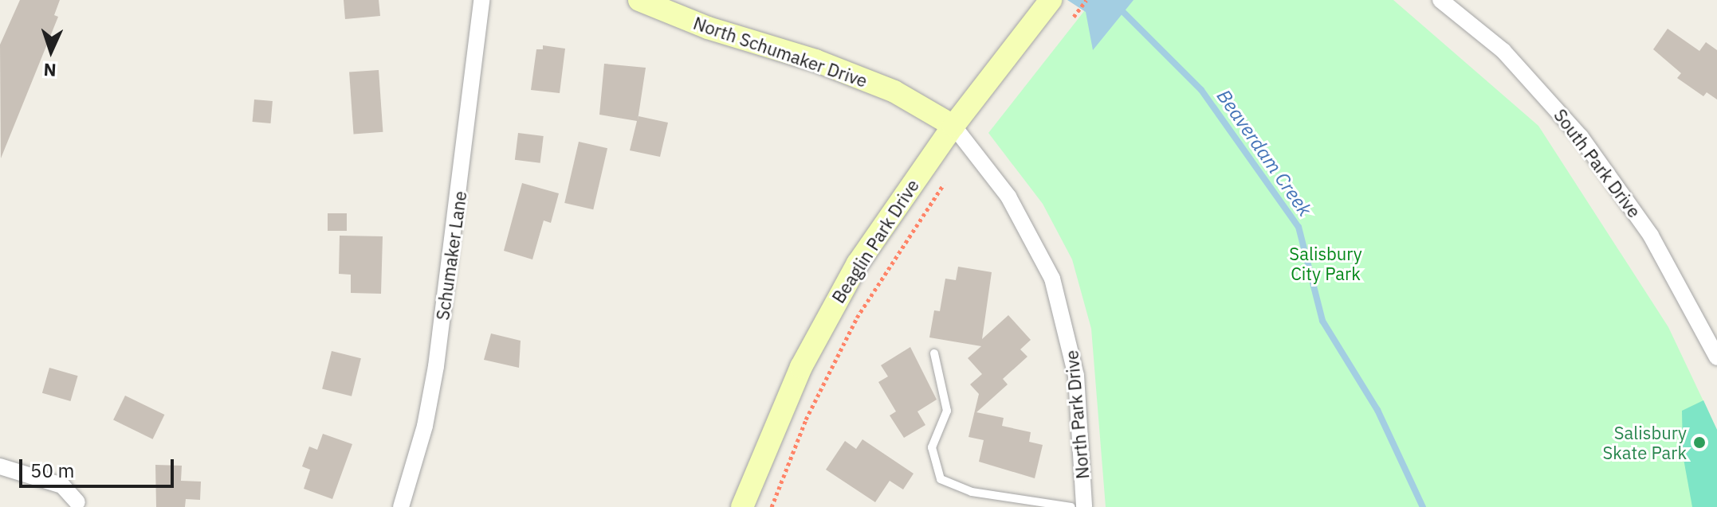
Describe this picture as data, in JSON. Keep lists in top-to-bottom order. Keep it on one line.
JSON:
{"streets":{"main road":["North Schumaker Drive","Beaglin Park Drive"],"street":["South Park Drive","Schumaker Lane","North Park Drive"]},"crossings":[["North Schumaker Drive","Beaglin Park Drive"],["North Schumaker Drive","North Park Drive"],["Beaglin Park Drive","North Park Drive"]],"water":["Beaverdam Creek"],"parks":["Salisbury City Park"],"places":["Salisbury Skate Park"],"scale_bar":"50 m","north":"bottom"}
